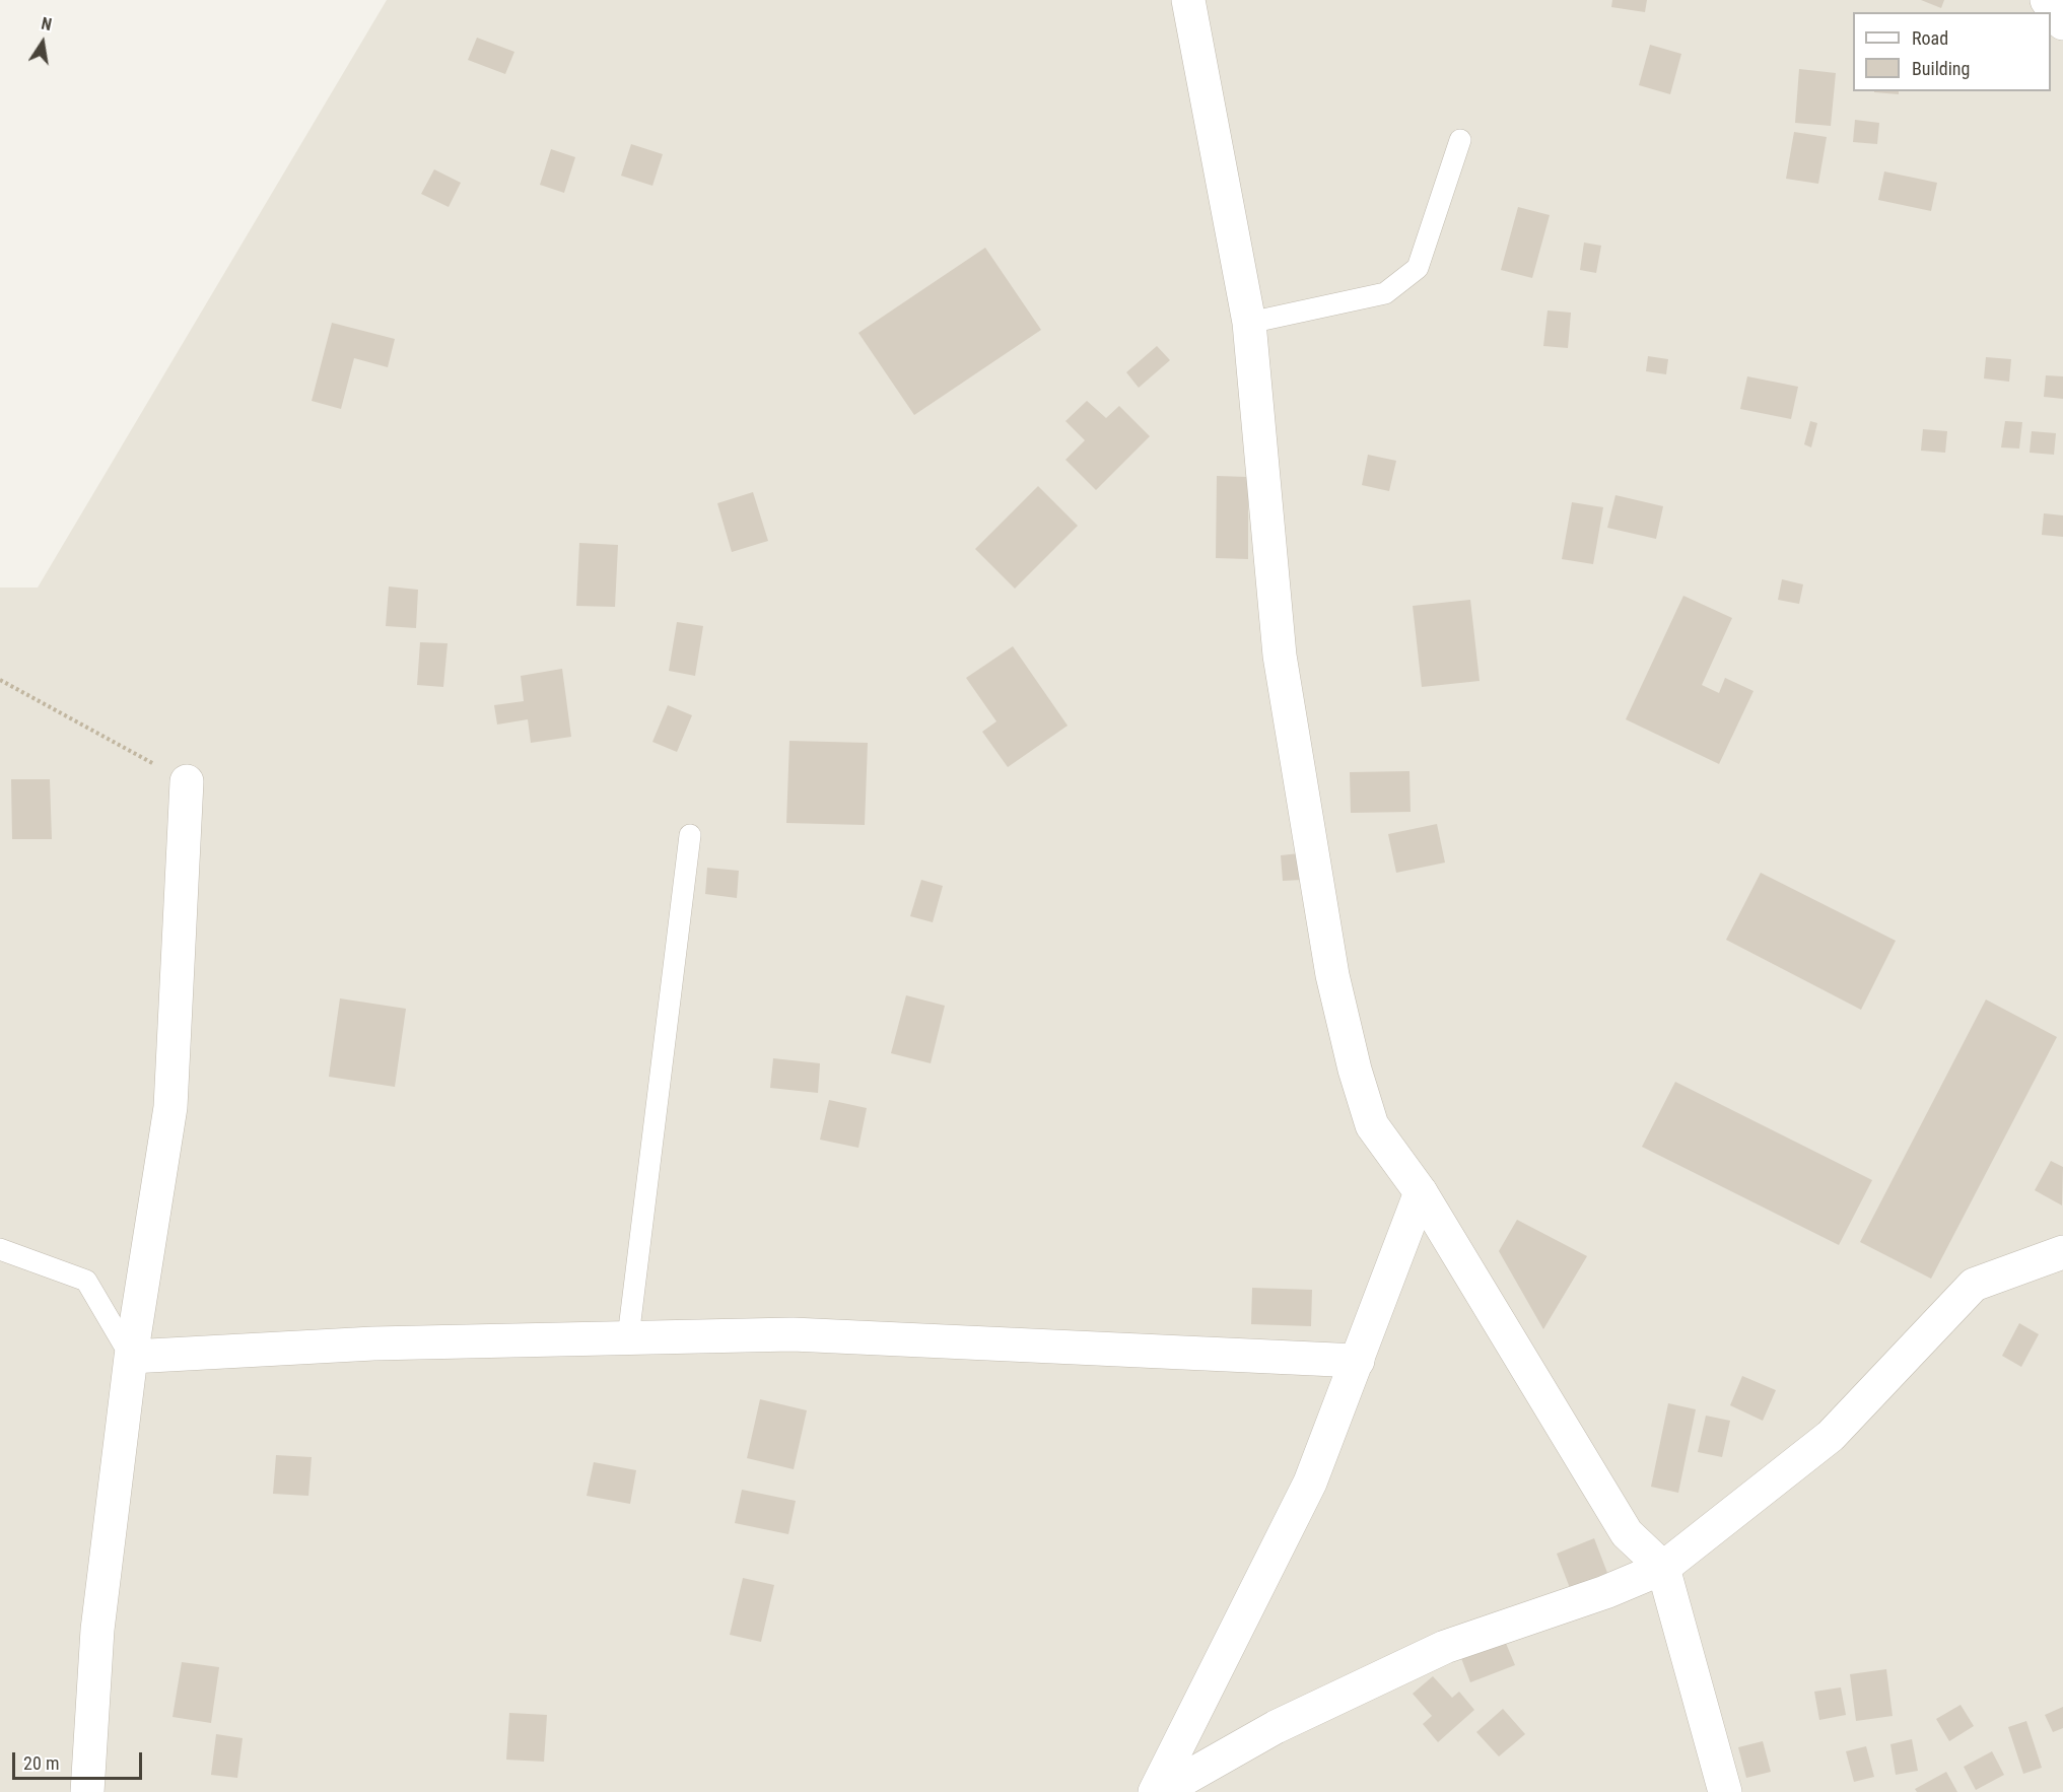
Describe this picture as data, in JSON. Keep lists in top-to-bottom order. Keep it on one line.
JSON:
{"legend":["Road","Building"],"scale_bar":"20 m","north":"top"}
